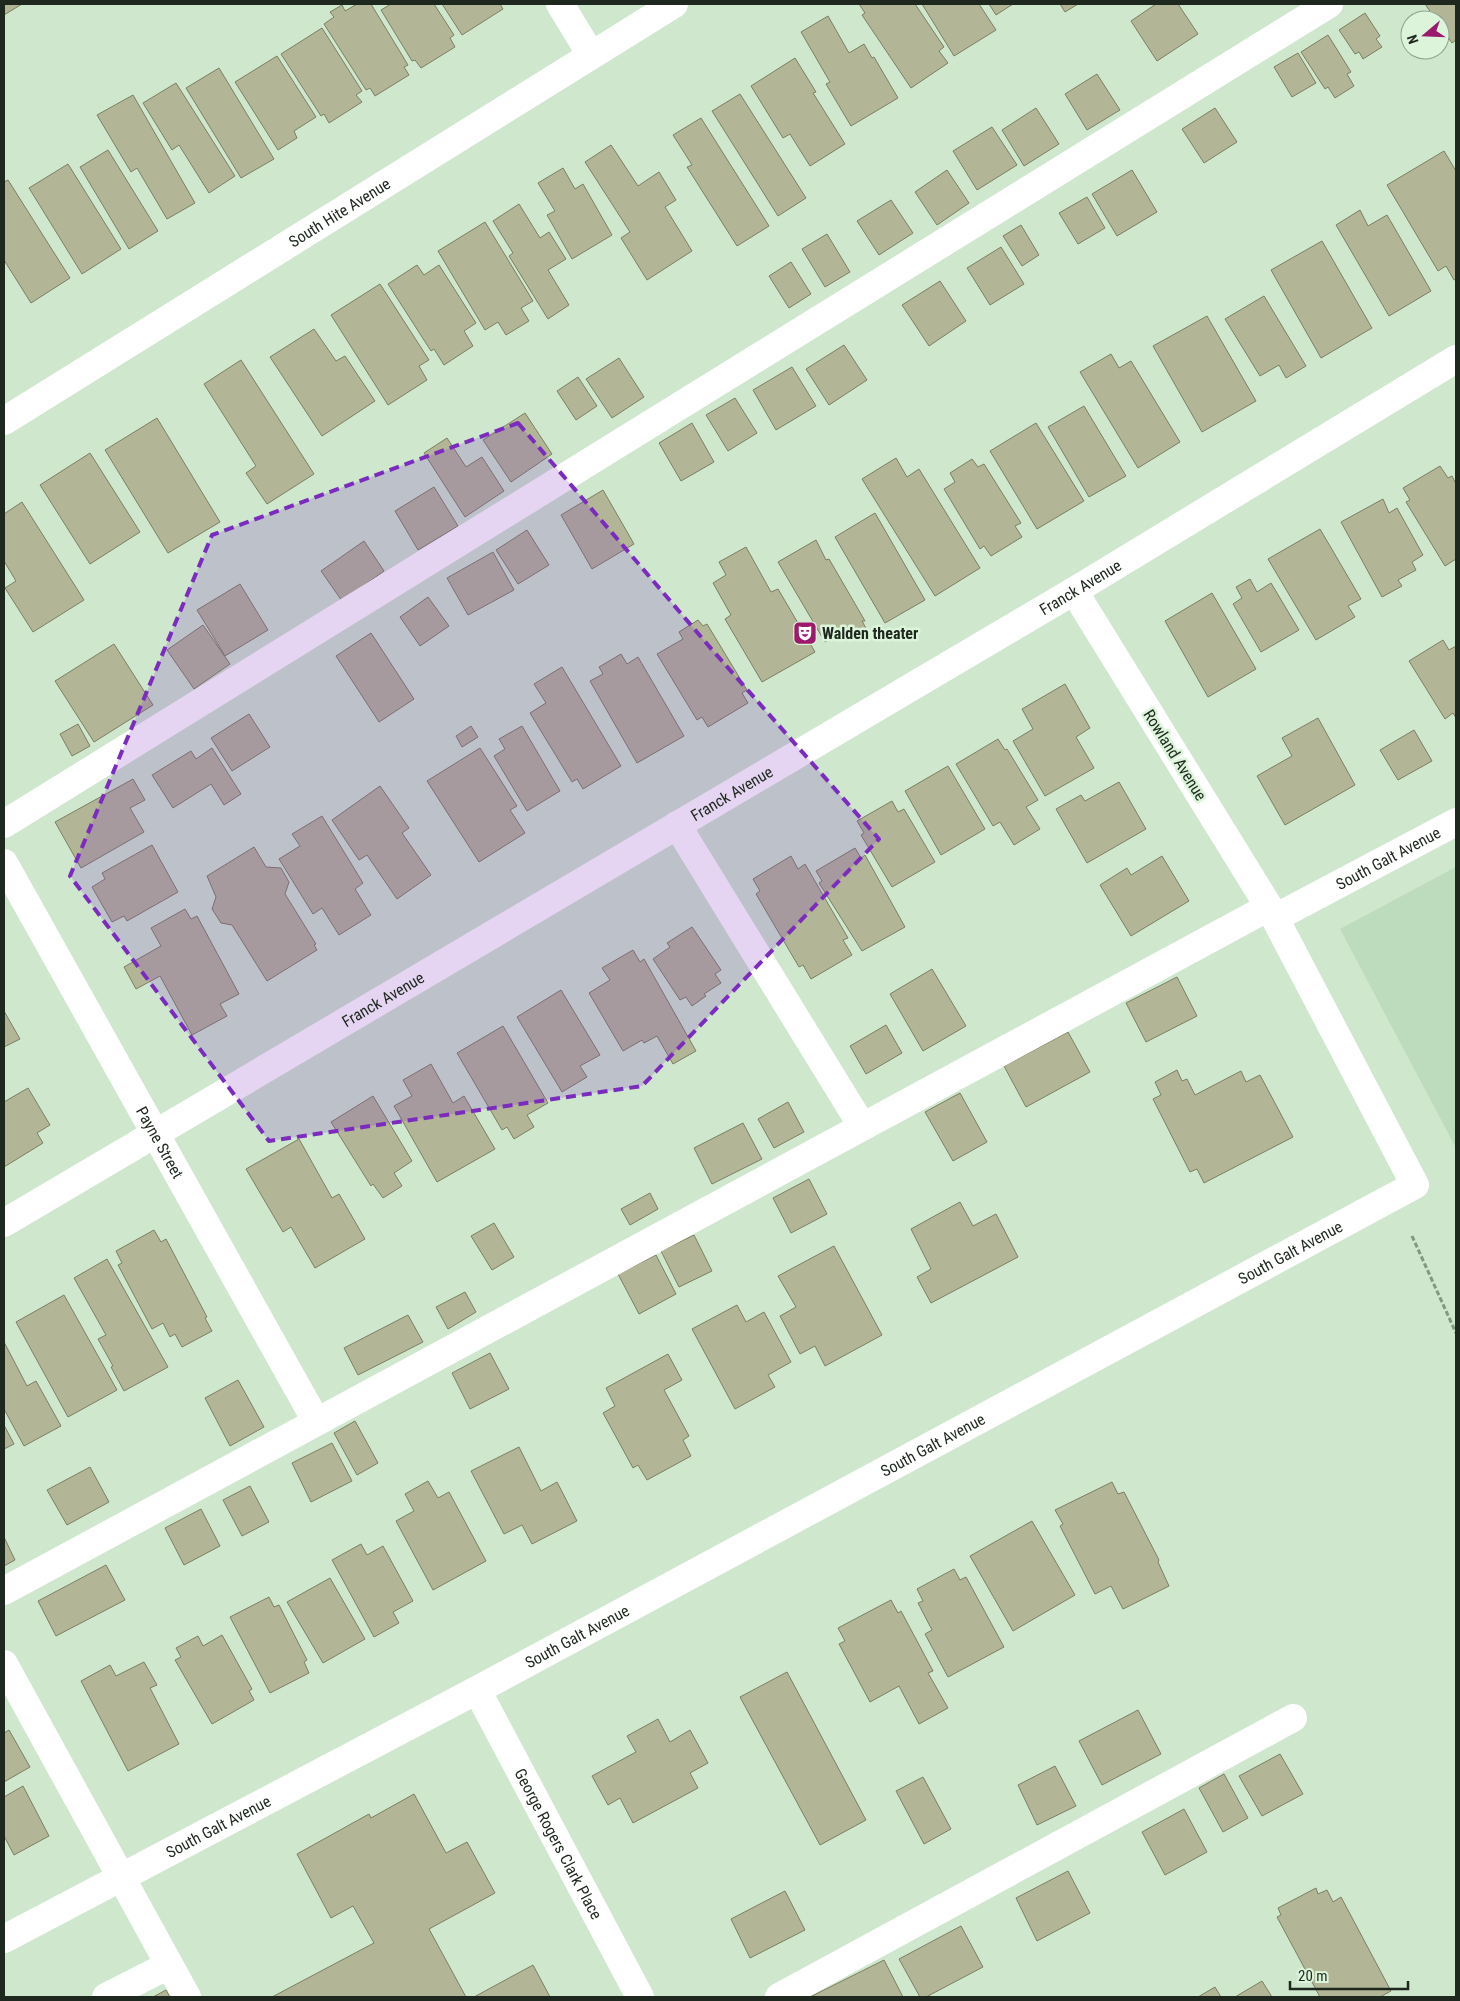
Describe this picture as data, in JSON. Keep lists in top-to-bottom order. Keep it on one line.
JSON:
{"streets":{"street":["South Hite Avenue","Franck Avenue","Rowland Avenue","South Galt Avenue","Payne Street","George Rogers Clark Place"]},"crossings":[["Franck Avenue","Rowland Avenue"],["Franck Avenue","Payne Street"],["Rowland Avenue","South Galt Avenue"],["South Galt Avenue","George Rogers Clark Place"]],"places":{"theatre":["Walden theater"]},"scale_bar":"20 m","north":"left"}
